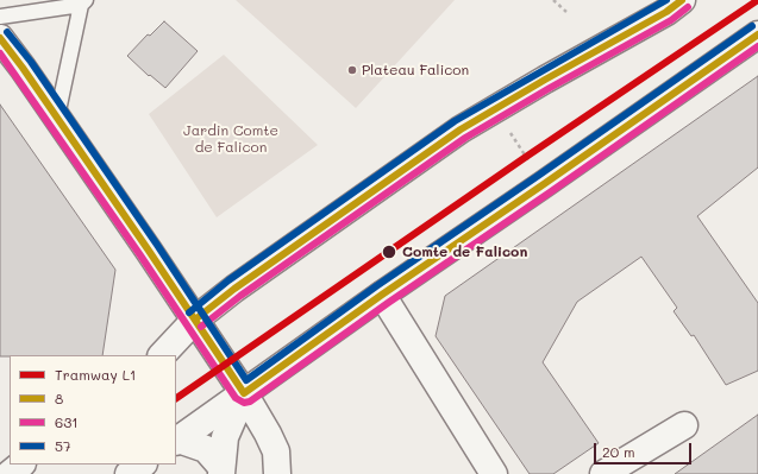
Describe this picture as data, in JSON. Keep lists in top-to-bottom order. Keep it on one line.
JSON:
{"parks":["Jardin Comte de Falicon"],"places":["Plateau Falicon","Comte de Falicon"],"lines":["tram line L1","transit line 8","transit line 57","transit line 631"],"legend":["Tramway L1","8","631","57"],"scale_bar":"20 m"}
